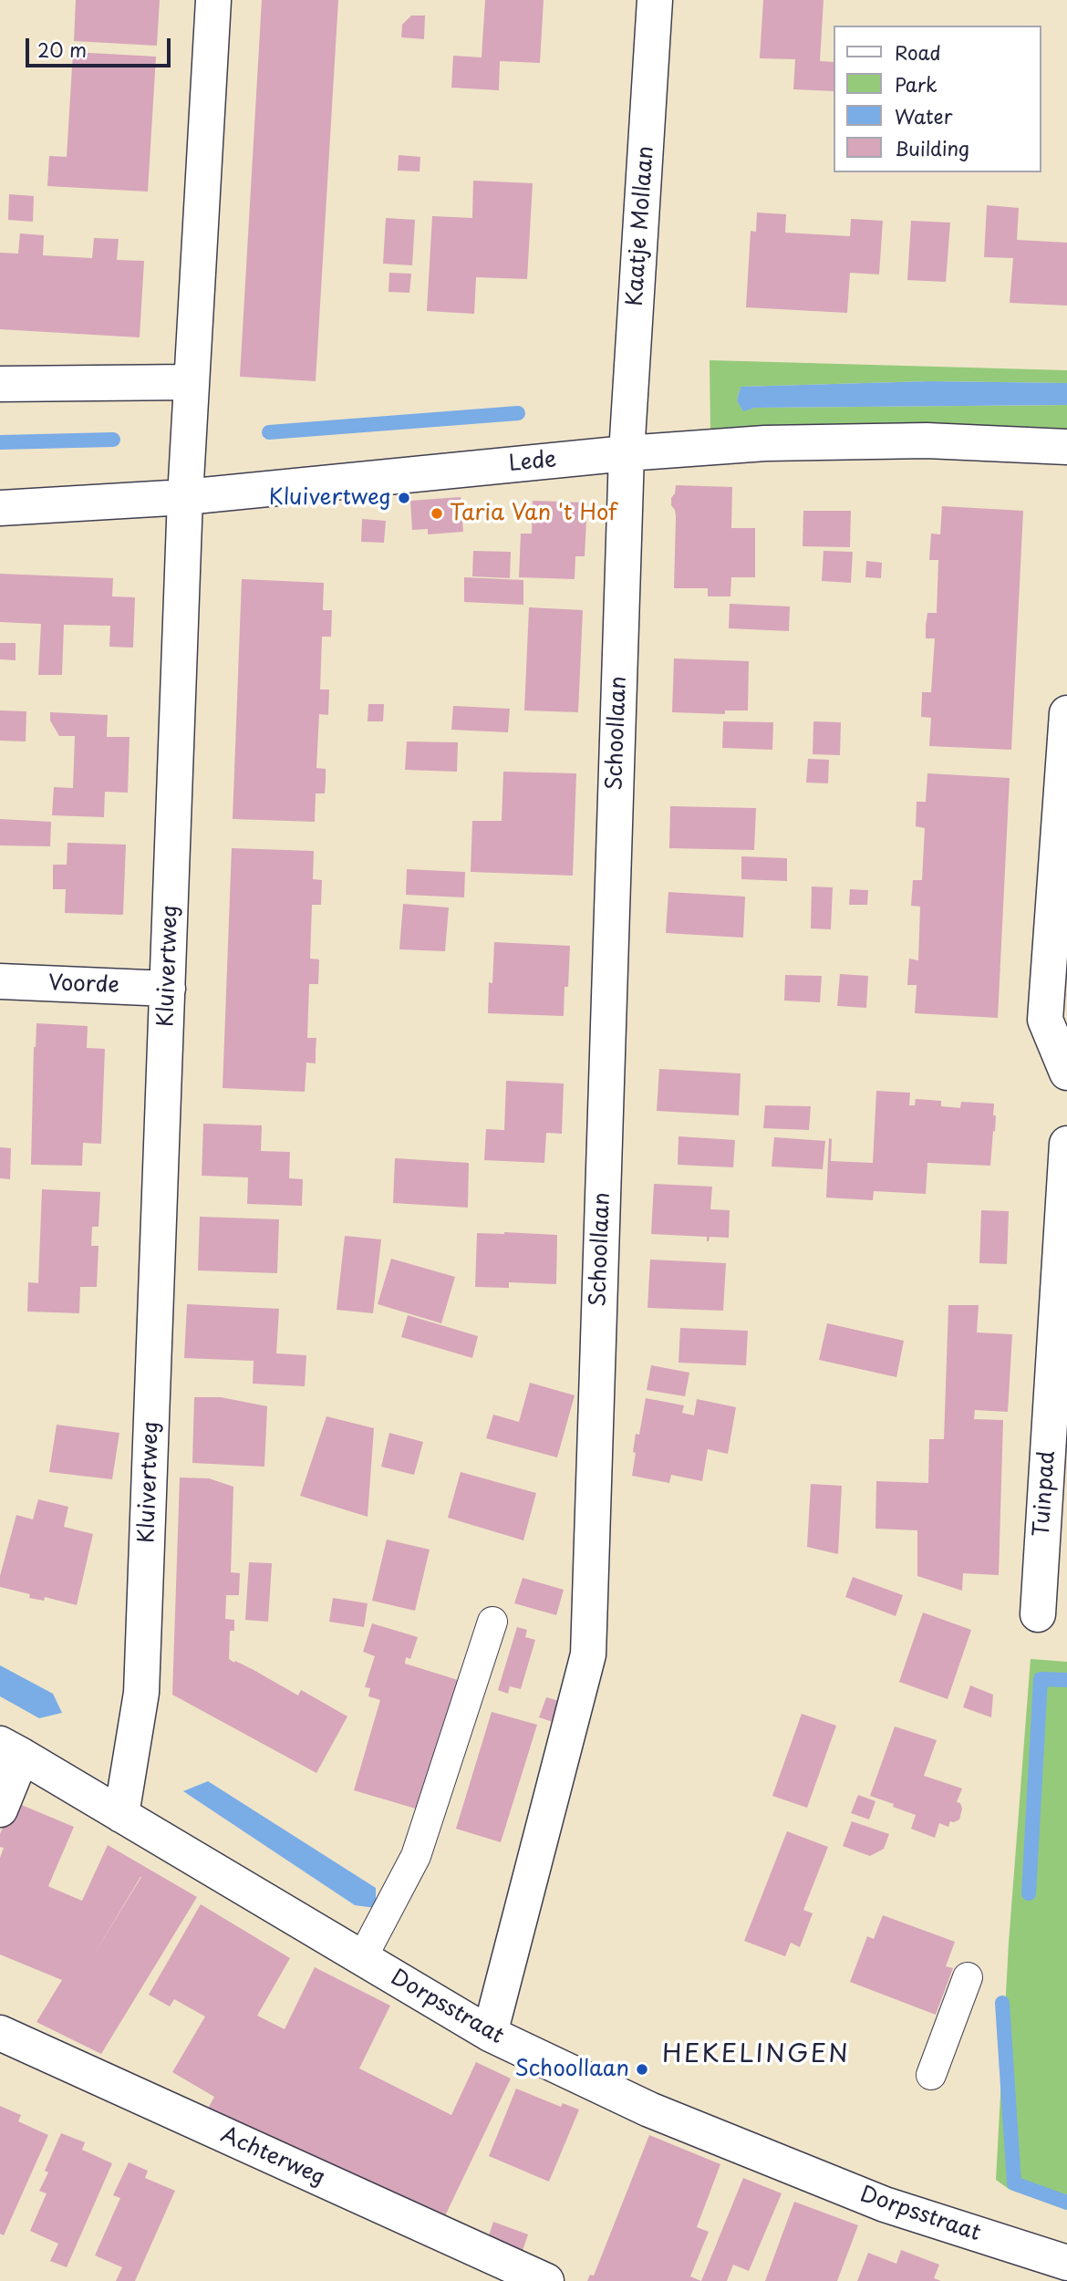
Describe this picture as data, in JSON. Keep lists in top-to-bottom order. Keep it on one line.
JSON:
{"streets":{"street":["Kaatje Mollaan","Lede","Schoollaan","Kluivertweg","Voorde","Tuinpad","Dorpsstraat","Achterweg"]},"crossings":[["Kaatje Mollaan","Lede"],["Kaatje Mollaan","Schoollaan"],["Lede","Schoollaan"],["Lede","Kluivertweg"],["Schoollaan","Dorpsstraat"],["Kluivertweg","Voorde"],["Kluivertweg","Dorpsstraat"]],"districts":["HEKELINGEN"],"places":["Kluivertweg","Taria Van 't Hof","Schoollaan"],"legend":["Road","Park","Water","Building"],"scale_bar":"20 m"}
